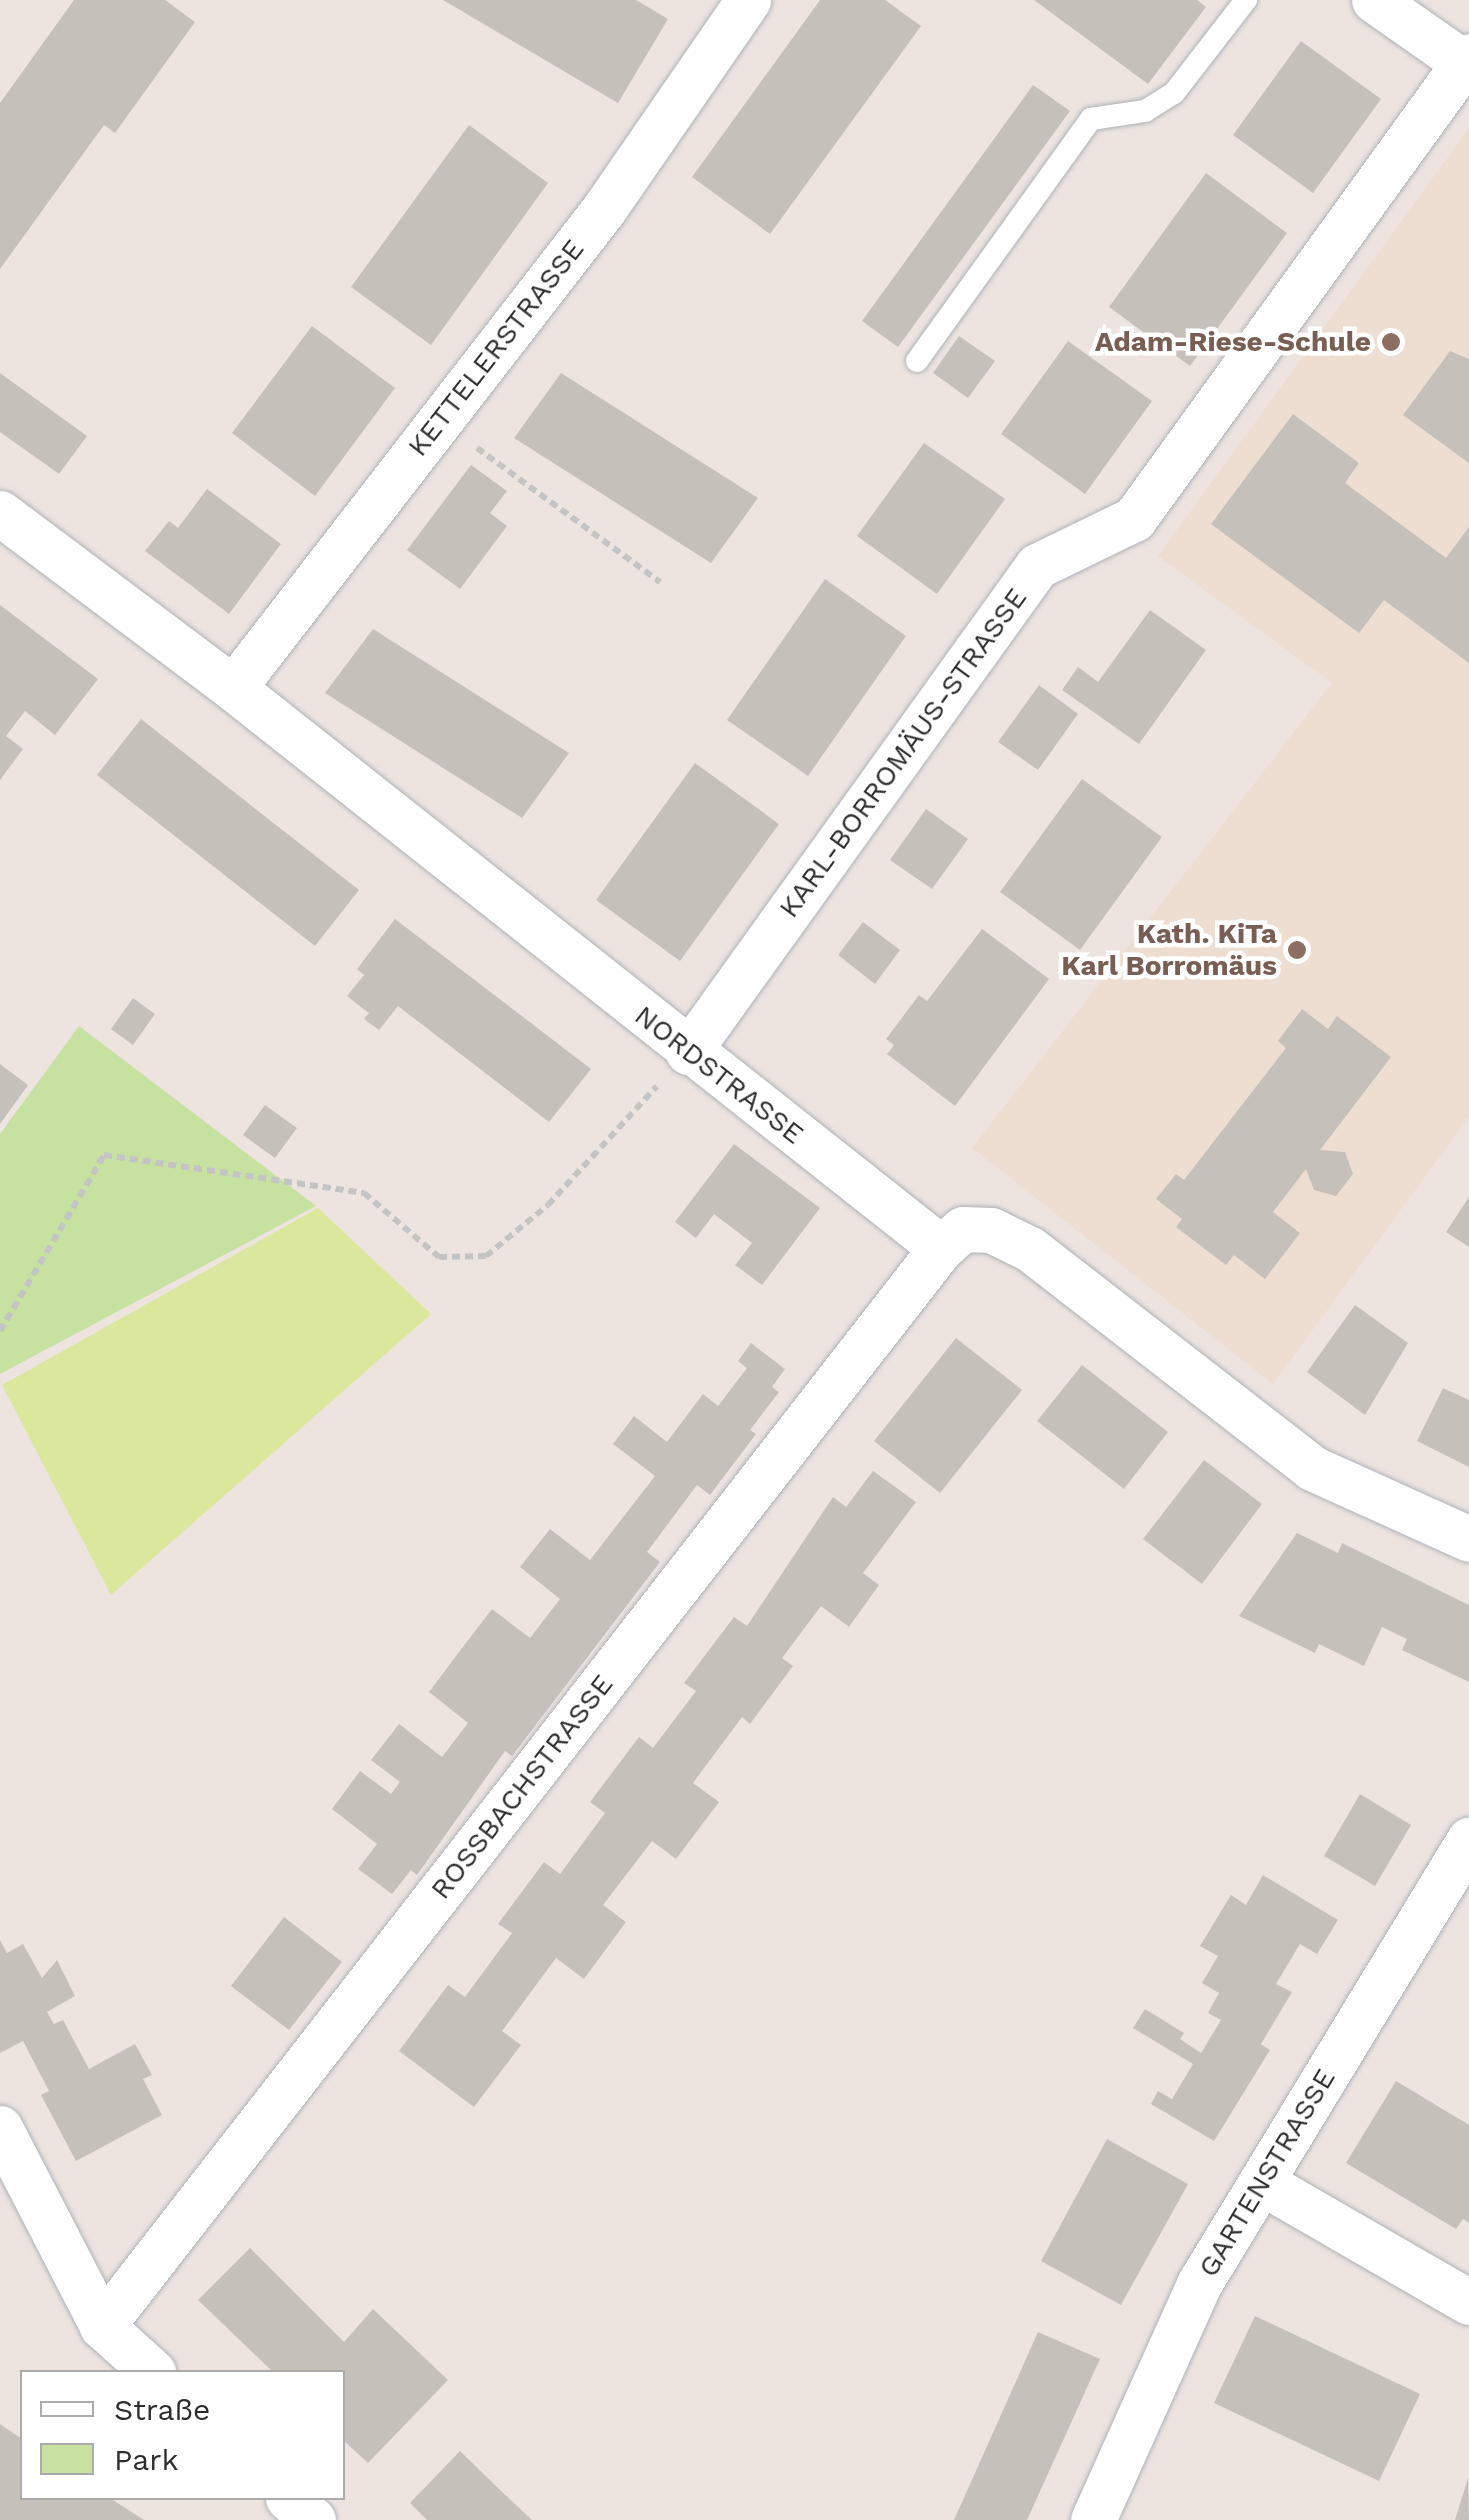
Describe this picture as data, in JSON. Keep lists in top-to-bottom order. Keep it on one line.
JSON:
{"streets":{"street":["KETTELERSTRASSE","KARL-BORROMÄUS-STRASSE","NORDSTRASSE","ROSSBACHSTRASSE","GARTENSTRASSE"]},"crossings":[["KETTELERSTRASSE","NORDSTRASSE"],["KARL-BORROMÄUS-STRASSE","NORDSTRASSE"],["NORDSTRASSE","ROSSBACHSTRASSE"]],"places":["Adam-Riese-Schule","Kath. KiTa Karl Borromäus"],"legend":["Straße","Park"]}
